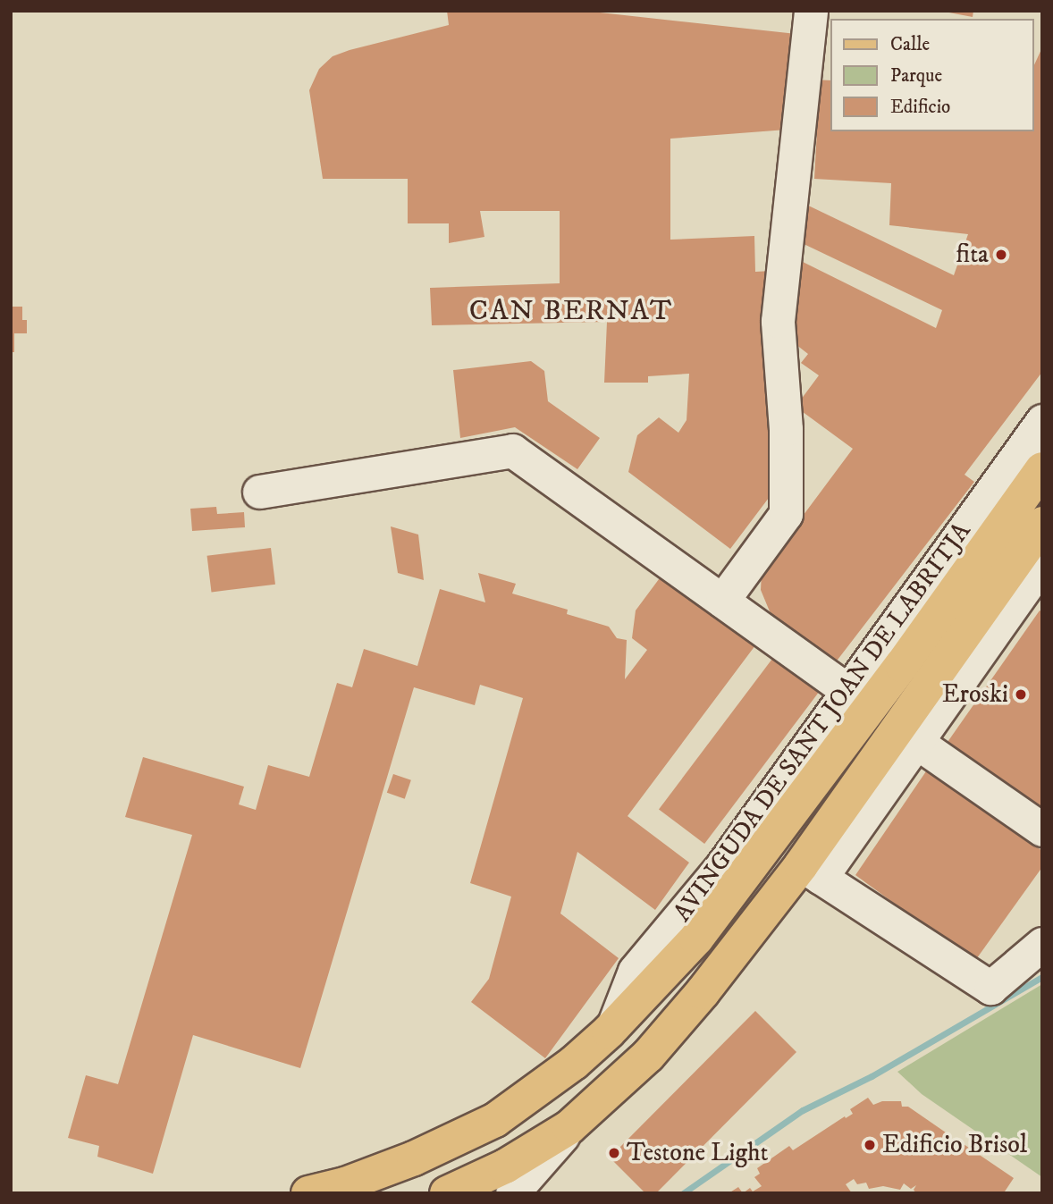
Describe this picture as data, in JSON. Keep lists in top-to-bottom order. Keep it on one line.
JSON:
{"streets":{"main road":["AVINGUDA DE SANT JOAN DE LABRITJA"]},"districts":["CAN BERNAT"],"places":["fita","Eroski","Edificio Brisol","Testone Light"],"legend":["Calle","Parque","Edificio"]}
